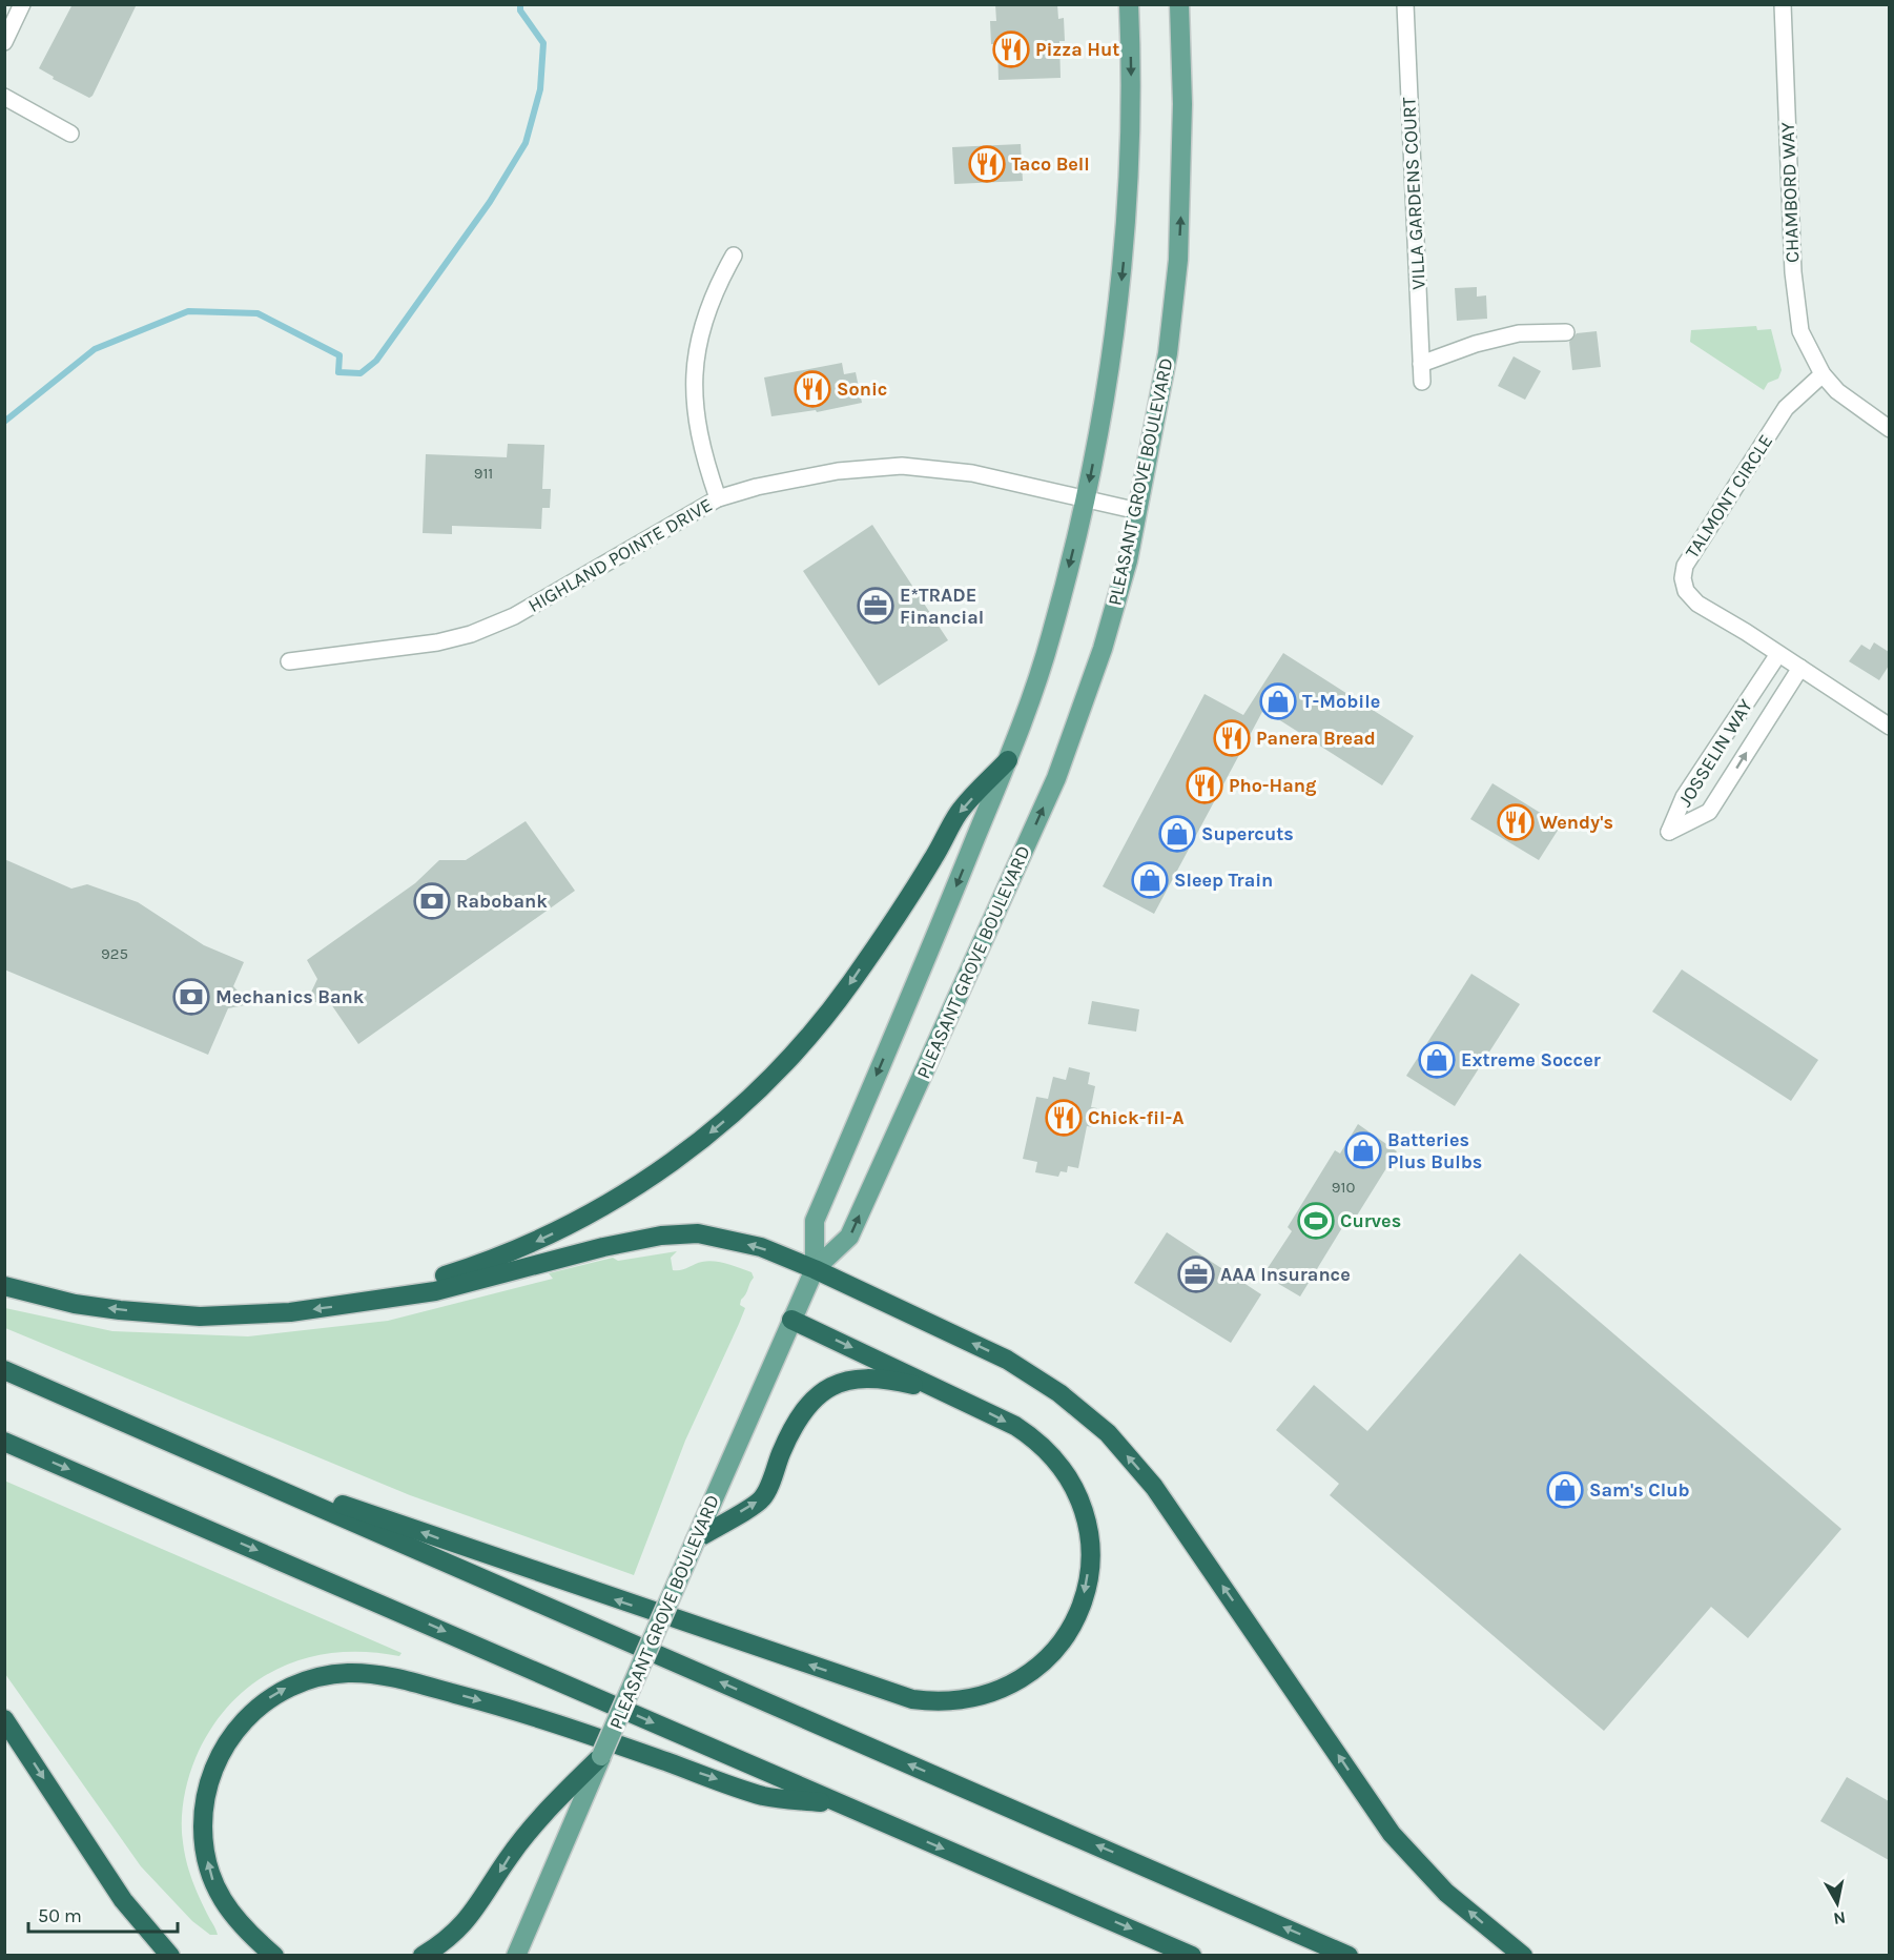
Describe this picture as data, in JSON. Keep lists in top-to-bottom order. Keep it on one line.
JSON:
{"streets":{"main road":["PLEASANT GROVE BOULEVARD"],"street":["CHAMBORD WAY","VILLA GARDENS COURT","TALMONT CIRCLE","HIGHLAND POINTE DRIVE","JOSSELIN WAY"]},"crossings":[["CHAMBORD WAY","TALMONT CIRCLE"],["PLEASANT GROVE BOULEVARD","HIGHLAND POINTE DRIVE"],["TALMONT CIRCLE","JOSSELIN WAY"]],"places":{"restaurant":["Pizza Hut","Taco Bell","Sonic","Panera Bread","Pho-Hang","Wendy's","Chick-fil-A"],"office":["E*TRADE Financial","AAA Insurance"],"shop":["T-Mobile","Supercuts","Sleep Train","Extreme Soccer","Batteries Plus Bulbs","Sam's Club"],"bank":["Rabobank","Mechanics Bank"],"sports":["Curves"]},"house_numbers":["911","925","910"],"scale_bar":"50 m","north":"bottom"}
